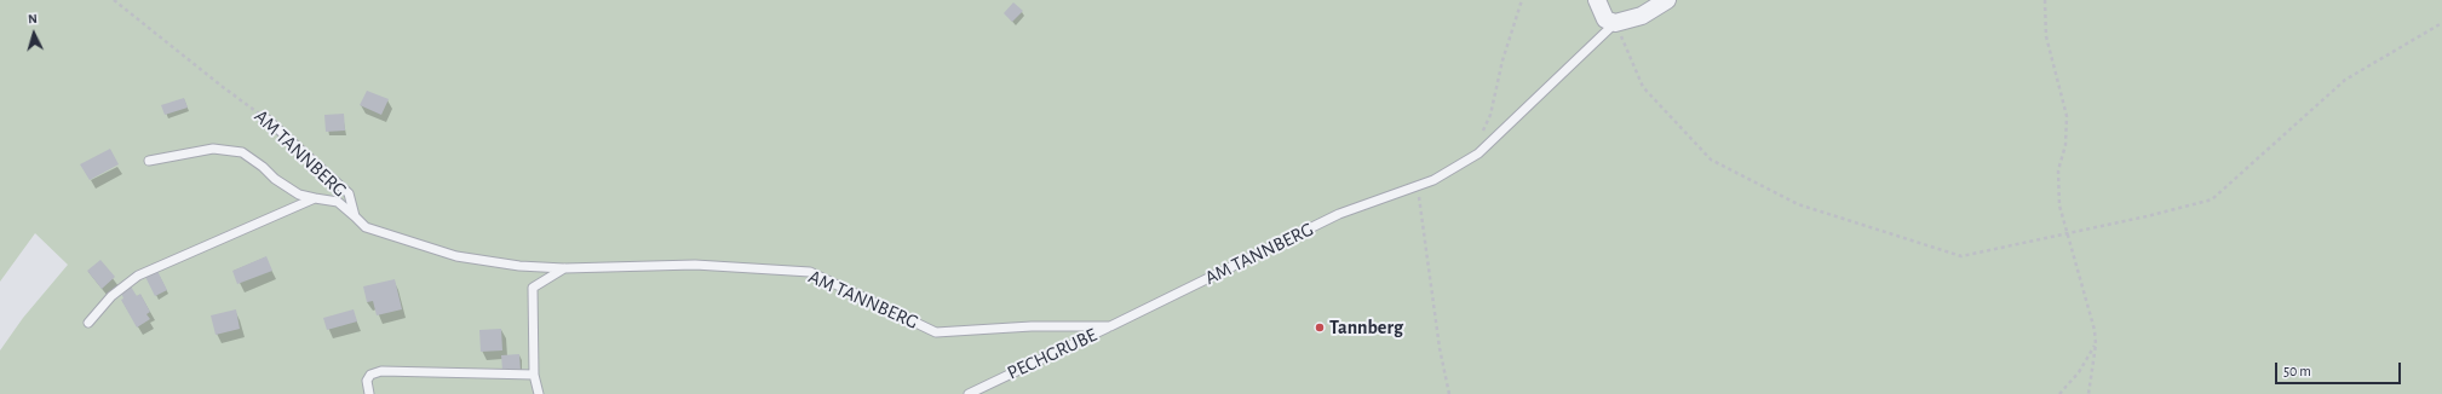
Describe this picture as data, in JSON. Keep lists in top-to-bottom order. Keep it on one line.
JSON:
{"streets":{"lane":["AM TANNBERG","PECHGRUBE"]},"crossings":[["AM TANNBERG","PECHGRUBE"]],"places":["Tannberg"],"scale_bar":"50 m","north":"top"}
